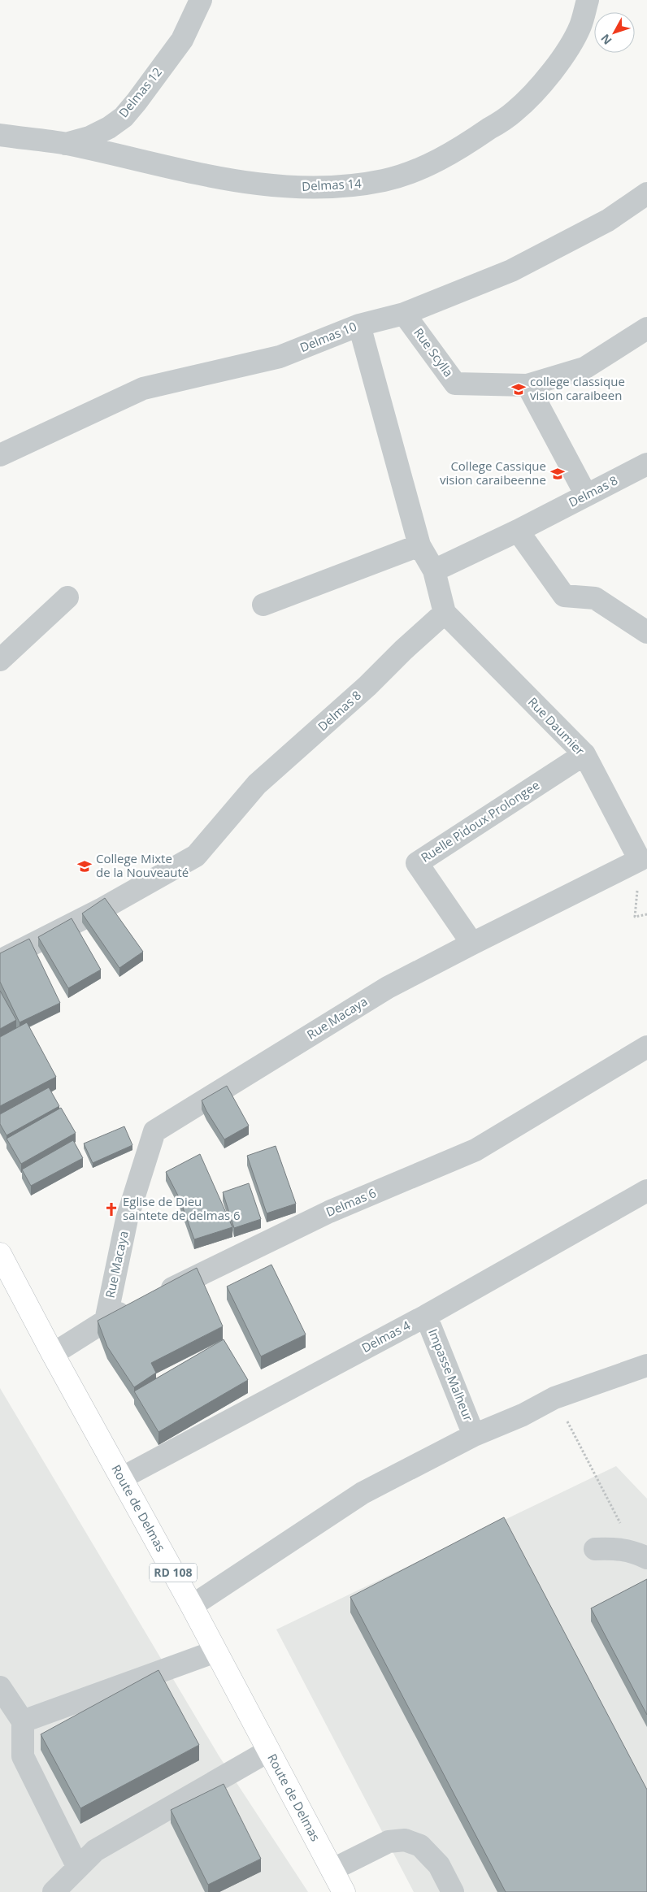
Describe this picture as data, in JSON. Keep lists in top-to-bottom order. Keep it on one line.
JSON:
{"streets":{"main road":["Route de Delmas","RD 108"],"street":["Delmas 12","Delmas 14","Delmas 10","Rue Scylla","Delmas 8","Rue Daumier","Ruelle Pidoux Prolongee","Rue Macaya","Delmas 6","Delmas 4","Impasse Malheur"]},"crossings":[["Delmas 12","Delmas 14"],["Delmas 10","Rue Scylla"],["Delmas 8","Rue Daumier"],["Rue Daumier","Ruelle Pidoux Prolongee"],["Rue Daumier","Rue Macaya"],["Ruelle Pidoux Prolongee","Rue Macaya"],["Delmas 4","Impasse Malheur"],["Delmas 4","Route de Delmas"]],"places":{"school or university":["college classique vision caraibeen","College Cassique vision caraibeenne","College Mixte de la Nouveauté"],"church":["Eglise de Dieu saintete de delmas 6"]},"north":"bottom left"}
